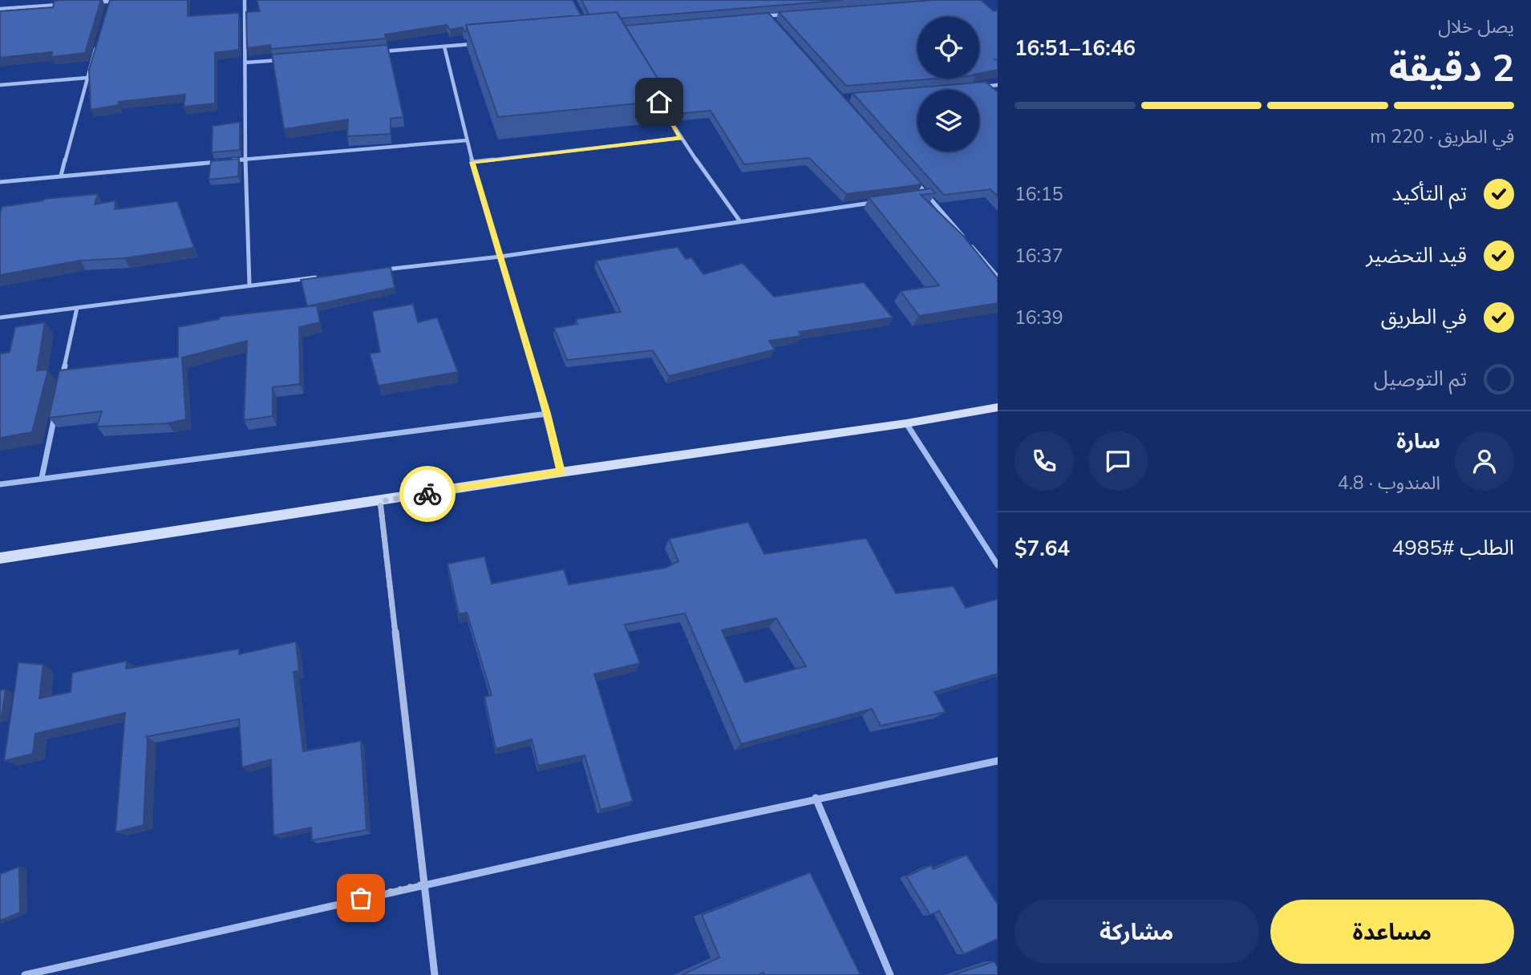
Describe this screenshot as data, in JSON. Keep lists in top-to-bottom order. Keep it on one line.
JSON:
{"page":{"heading":["2 دقيقة","يصل خلال","16:46–16:51"],"panel":["سارة","المندوب · 4.8","الطلب #4985","$7.64"],"bar":"في الطريق · 220 m","list":[["تم التأكيد","16:15"],["قيد التحضير","16:37"],["في الطريق","16:39"],"تم التوصيل"],"buttons":["مساعدة","مشاركة"]}}
